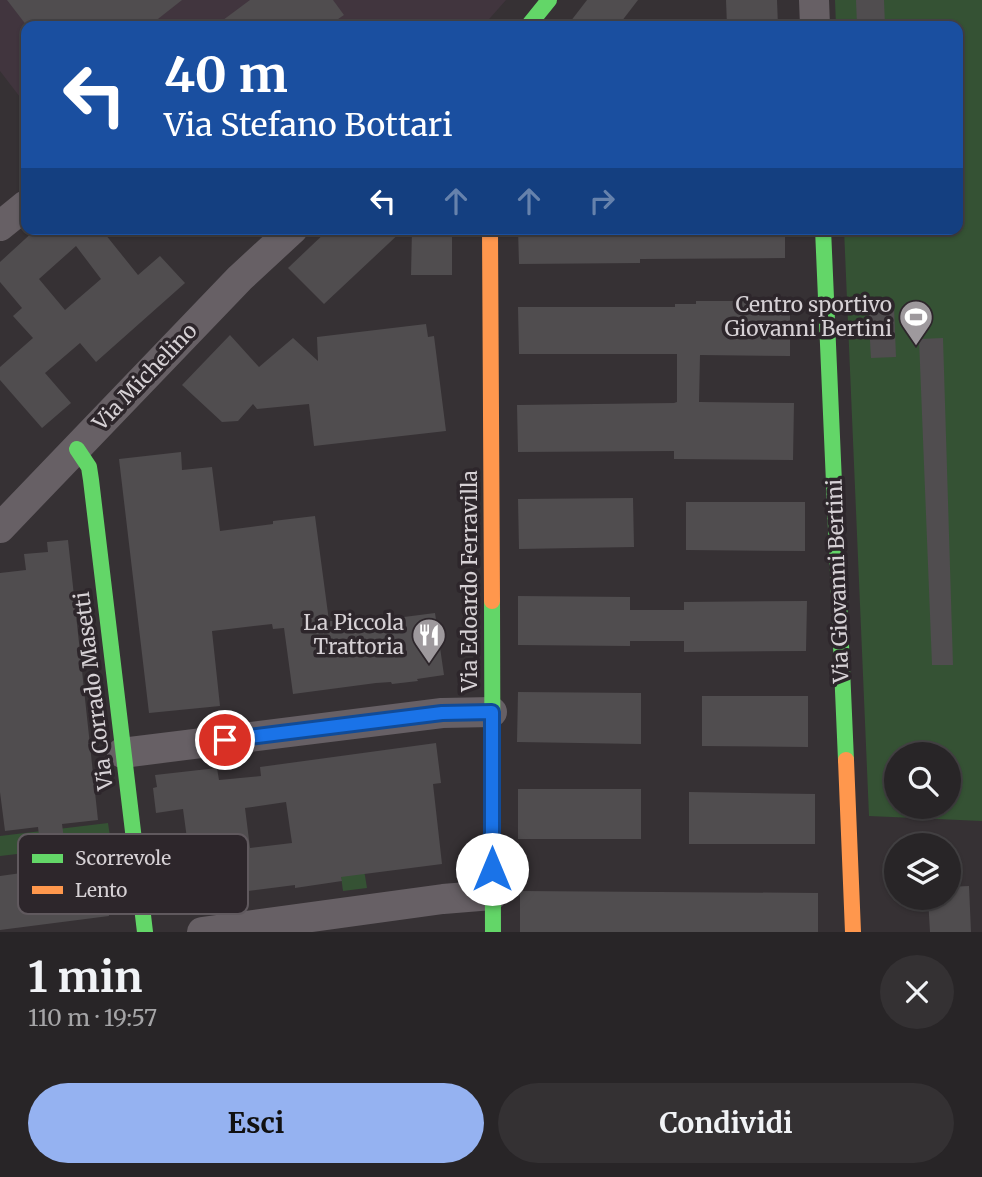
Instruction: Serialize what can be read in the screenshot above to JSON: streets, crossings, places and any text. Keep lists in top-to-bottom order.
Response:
{
  "streets": {
    "street": [
      "Via Michelino",
      "Via Edoardo Ferravilla",
      "Via Giovanni Bertini",
      "Via Corrado Masetti"
    ]
  },
  "crossings": [
    ["Via Michelino", "Via Corrado Masetti"]
  ],
  "places": {
    "sports": ["Centro sportivo Giovanni Bertini"],
    "restaurant": ["La Piccola Trattoria"]
  },
  "legend": ["Scorrevole", "Lento"],
  "page": {
    "turn": ["40 m", "Via Stefano Bottari"],
    "heading": ["1 min", "110 m · 19:57"],
    "buttons": ["Esci", "Condividi"]
  }
}
